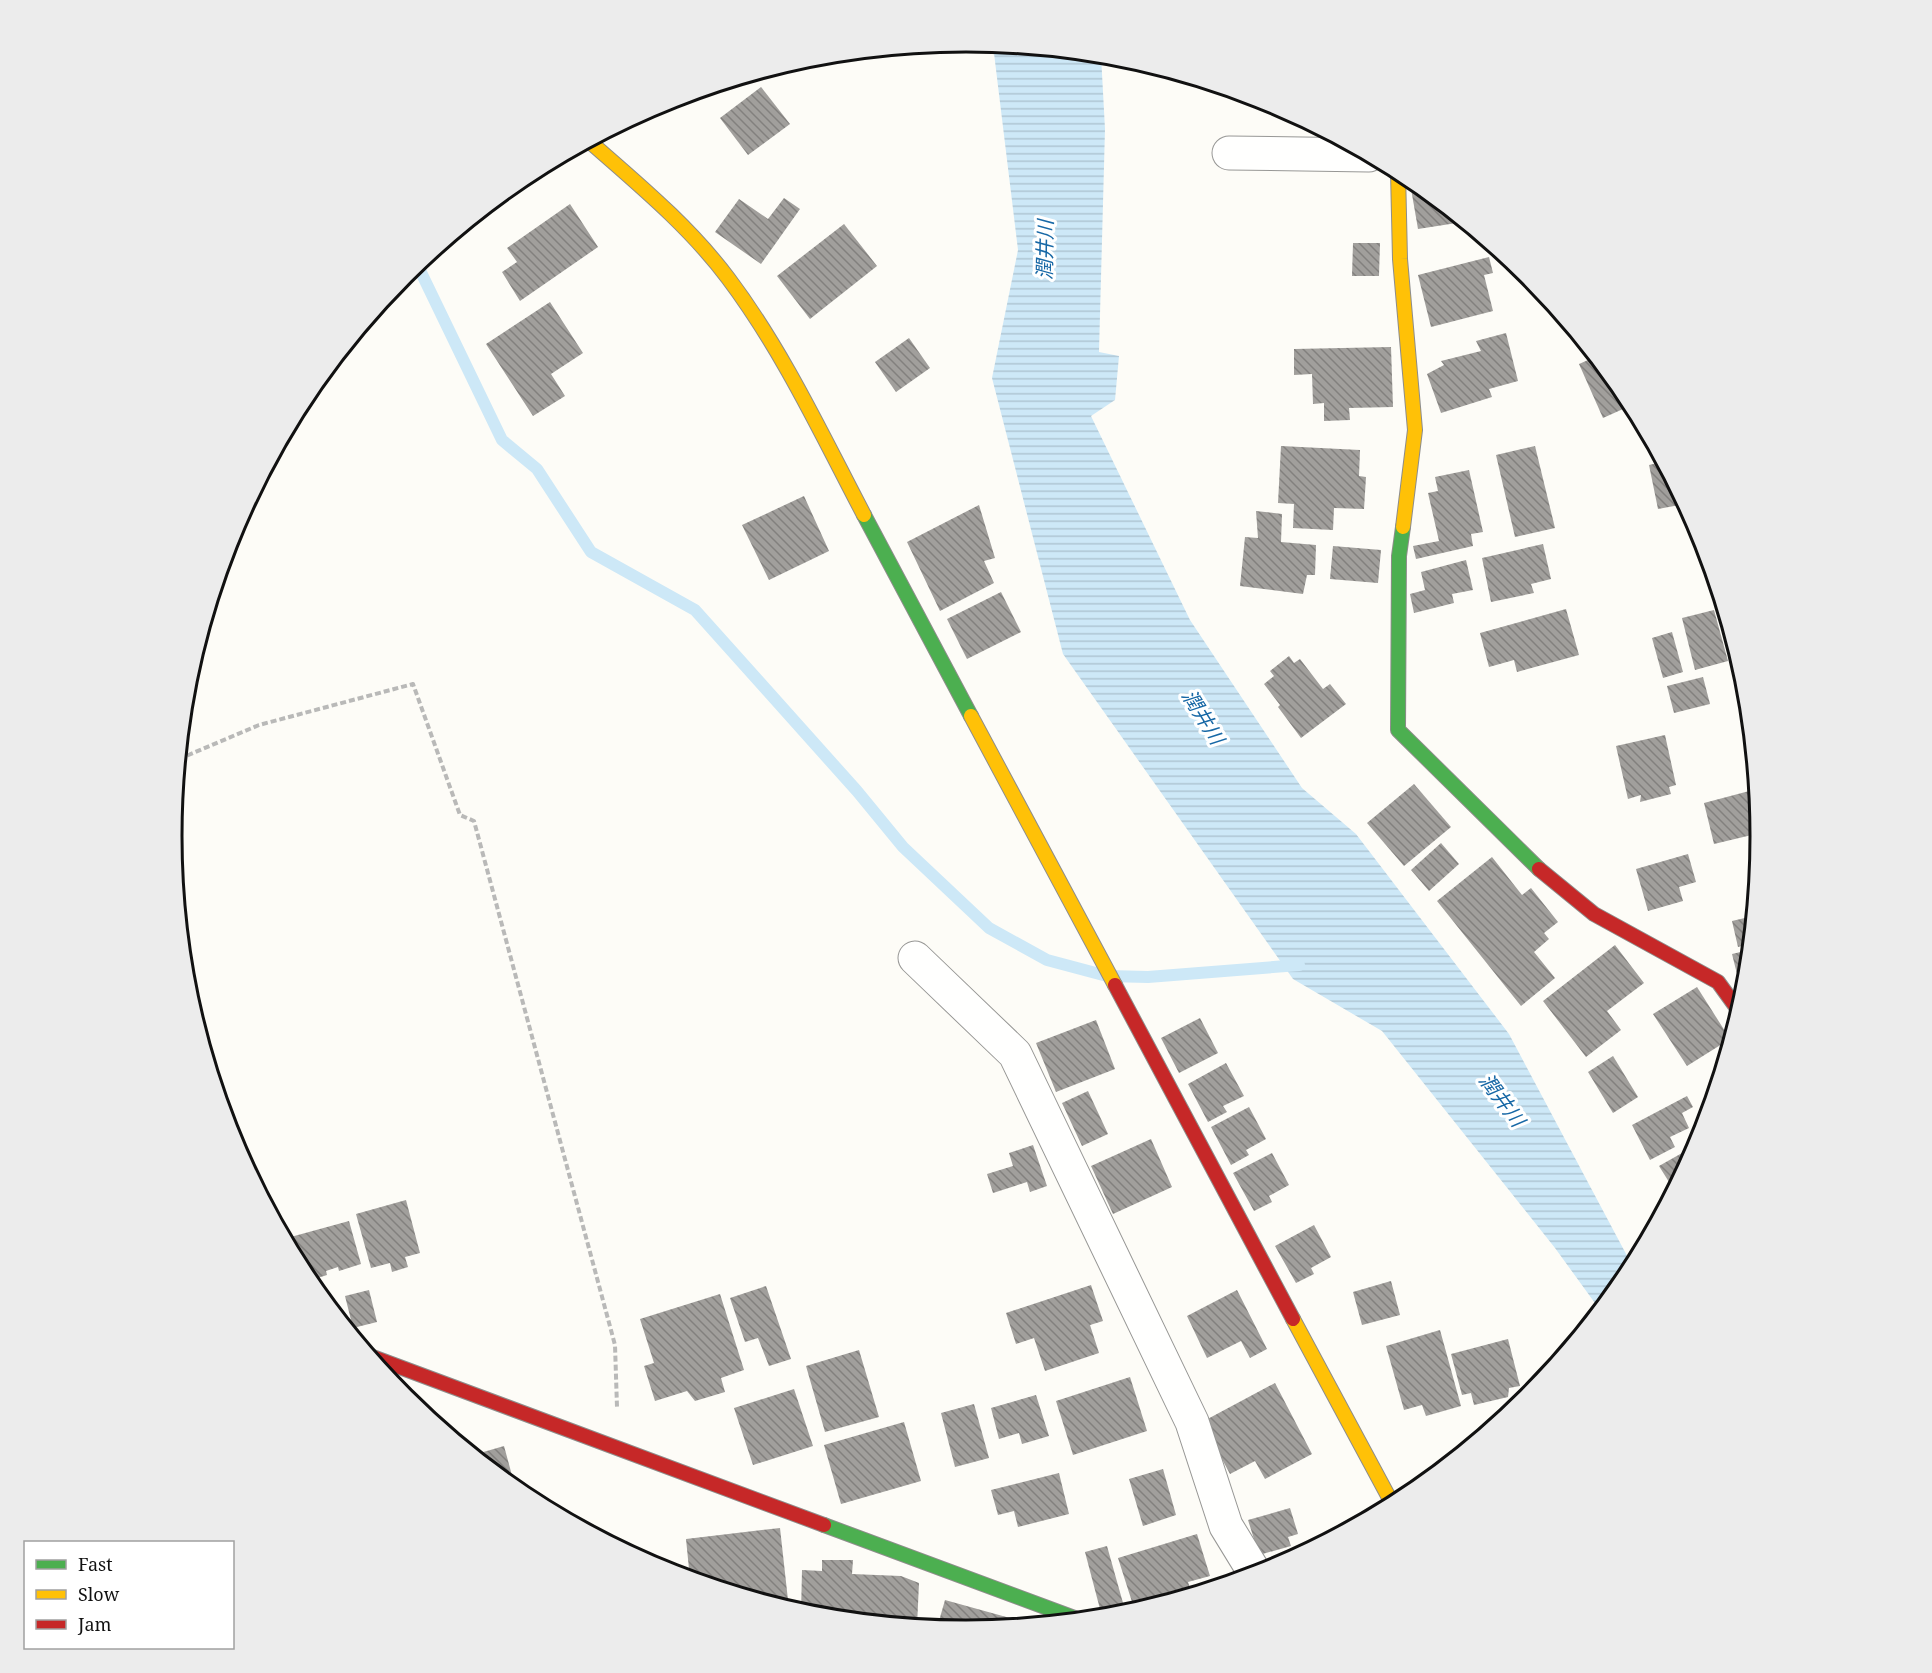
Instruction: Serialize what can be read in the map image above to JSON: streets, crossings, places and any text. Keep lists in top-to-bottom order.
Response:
{
  "water": ["潤井川"],
  "legend": ["Fast", "Slow", "Jam"]
}
